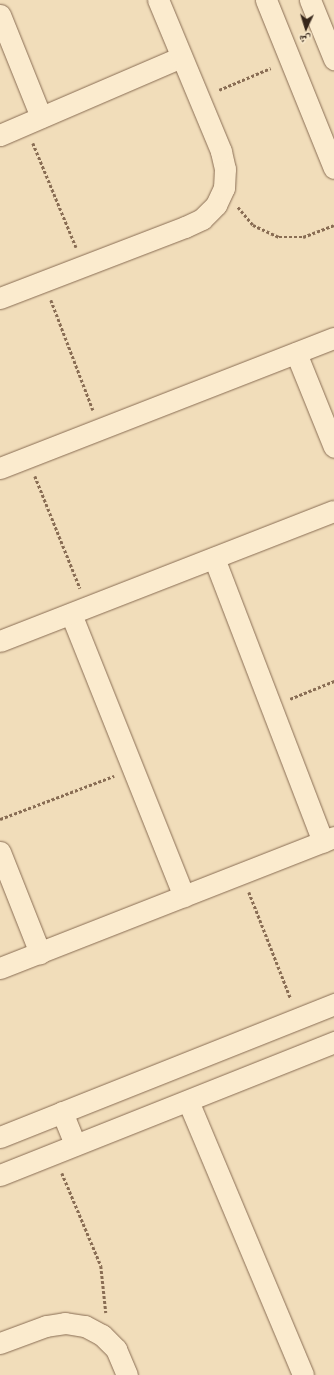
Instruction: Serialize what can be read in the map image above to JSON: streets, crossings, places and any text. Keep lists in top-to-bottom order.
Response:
{
  "north": "bottom"
}
